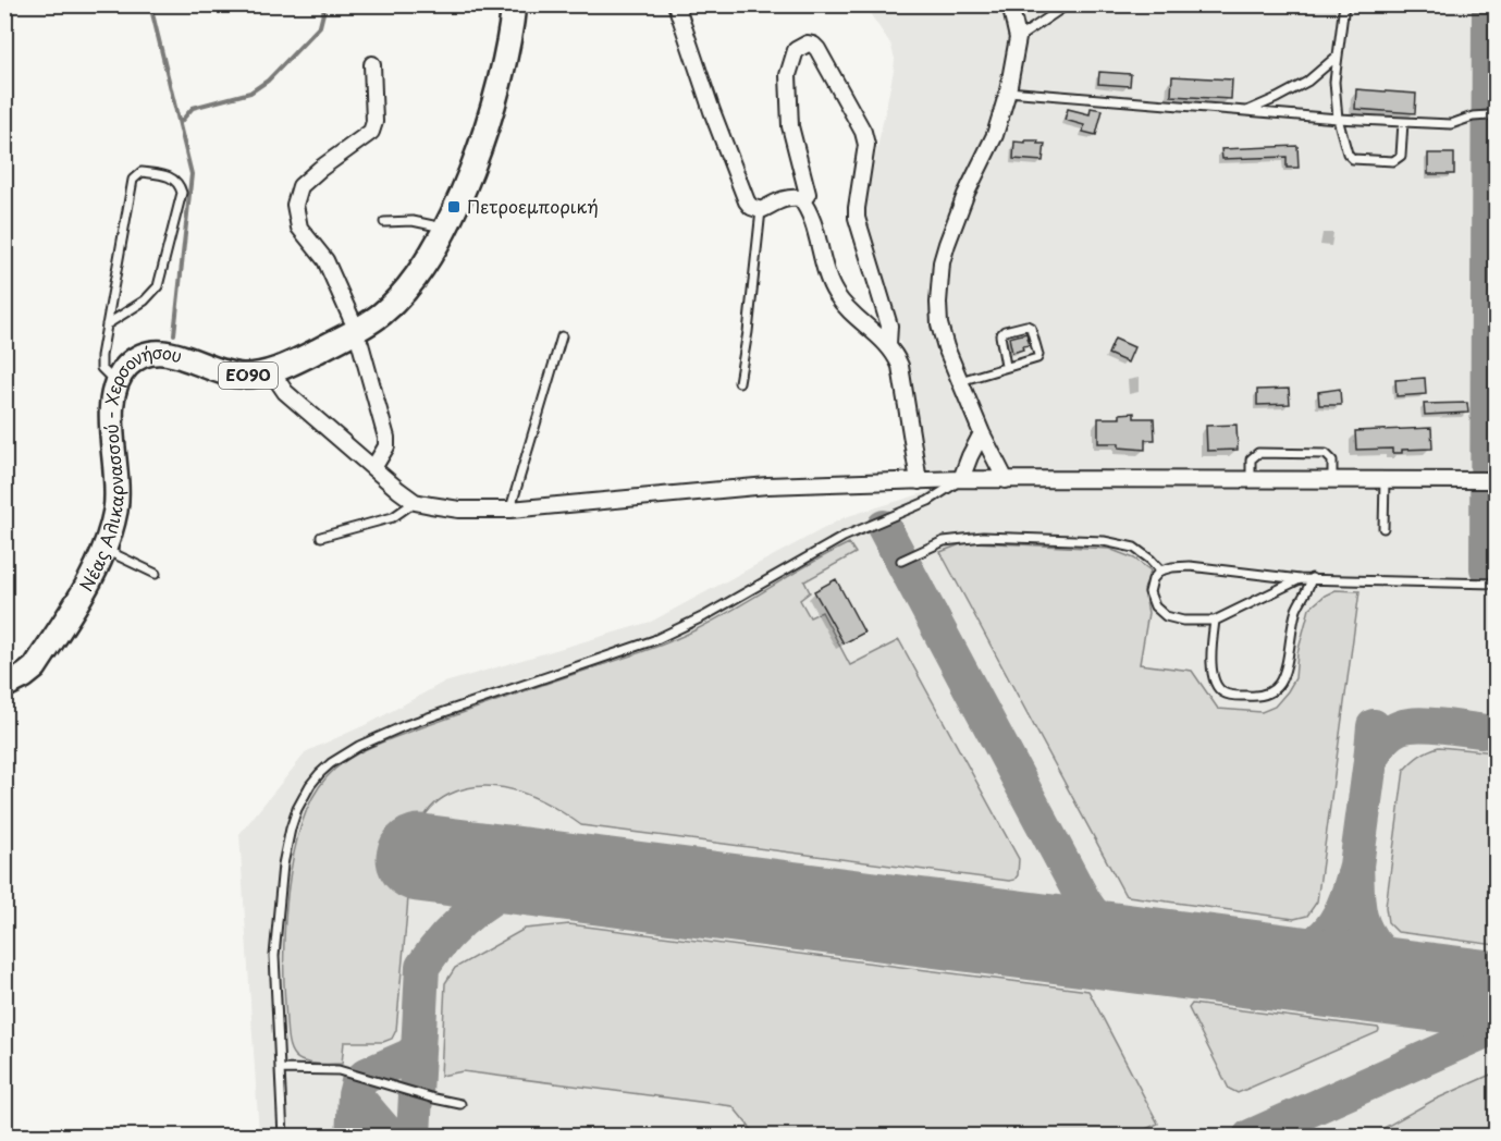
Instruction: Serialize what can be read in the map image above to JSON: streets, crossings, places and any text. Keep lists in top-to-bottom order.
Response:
{
  "streets": {
    "main road": ["ΕΟ90", "Νέας Αλικαρνασσού - Χερσονήσου"]
  },
  "places": {
    "transit": ["Πετροεμπορική"]
  }
}
